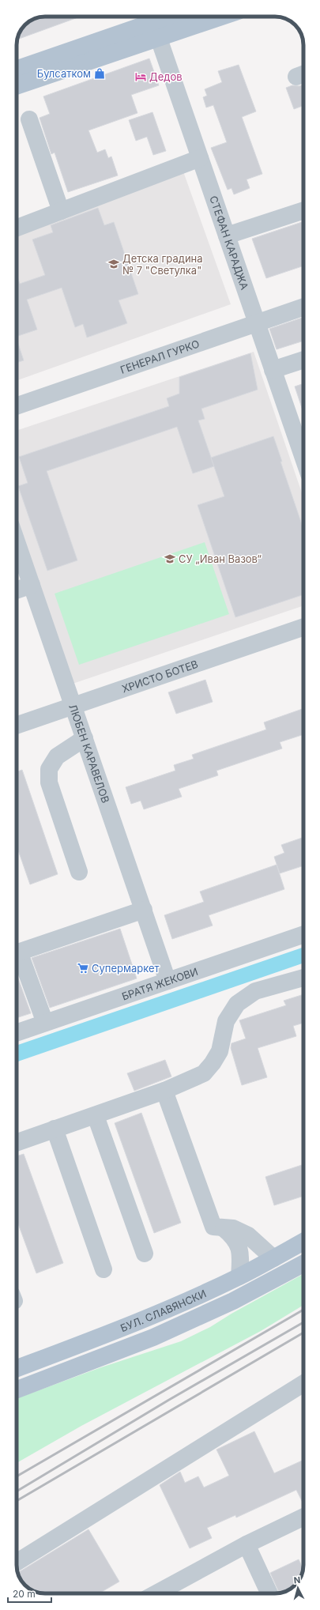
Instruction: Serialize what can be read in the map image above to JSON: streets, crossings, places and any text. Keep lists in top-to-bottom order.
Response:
{
  "streets": {
    "main road": ["БУЛ. СЛАВЯНСКИ"],
    "street": [
      "СТЕФАН КАРАДЖА",
      "ГЕНЕРАЛ ГУРКО",
      "ХРИСТО БОТЕВ",
      "ЛЮБЕН КАРАВЕЛОВ",
      "БРАТЯ ЖЕКОВИ"
    ]
  },
  "crossings": [
    ["СТЕФАН КАРАДЖА", "ГЕНЕРАЛ ГУРКО"],
    ["ХРИСТО БОТЕВ", "ЛЮБЕН КАРАВЕЛОВ"],
    ["ЛЮБЕН КАРАВЕЛОВ", "БРАТЯ ЖЕКОВИ"]
  ],
  "places": {
    "shop": ["Булсатком"],
    "hotel": ["Дедов"],
    "school or university": ["Детска градина № 7 \"Светулка\"", "СУ „Иван Вазов“"],
    "supermarket": ["Супермаркет"]
  },
  "scale_bar": "20 m",
  "north": "top"
}
